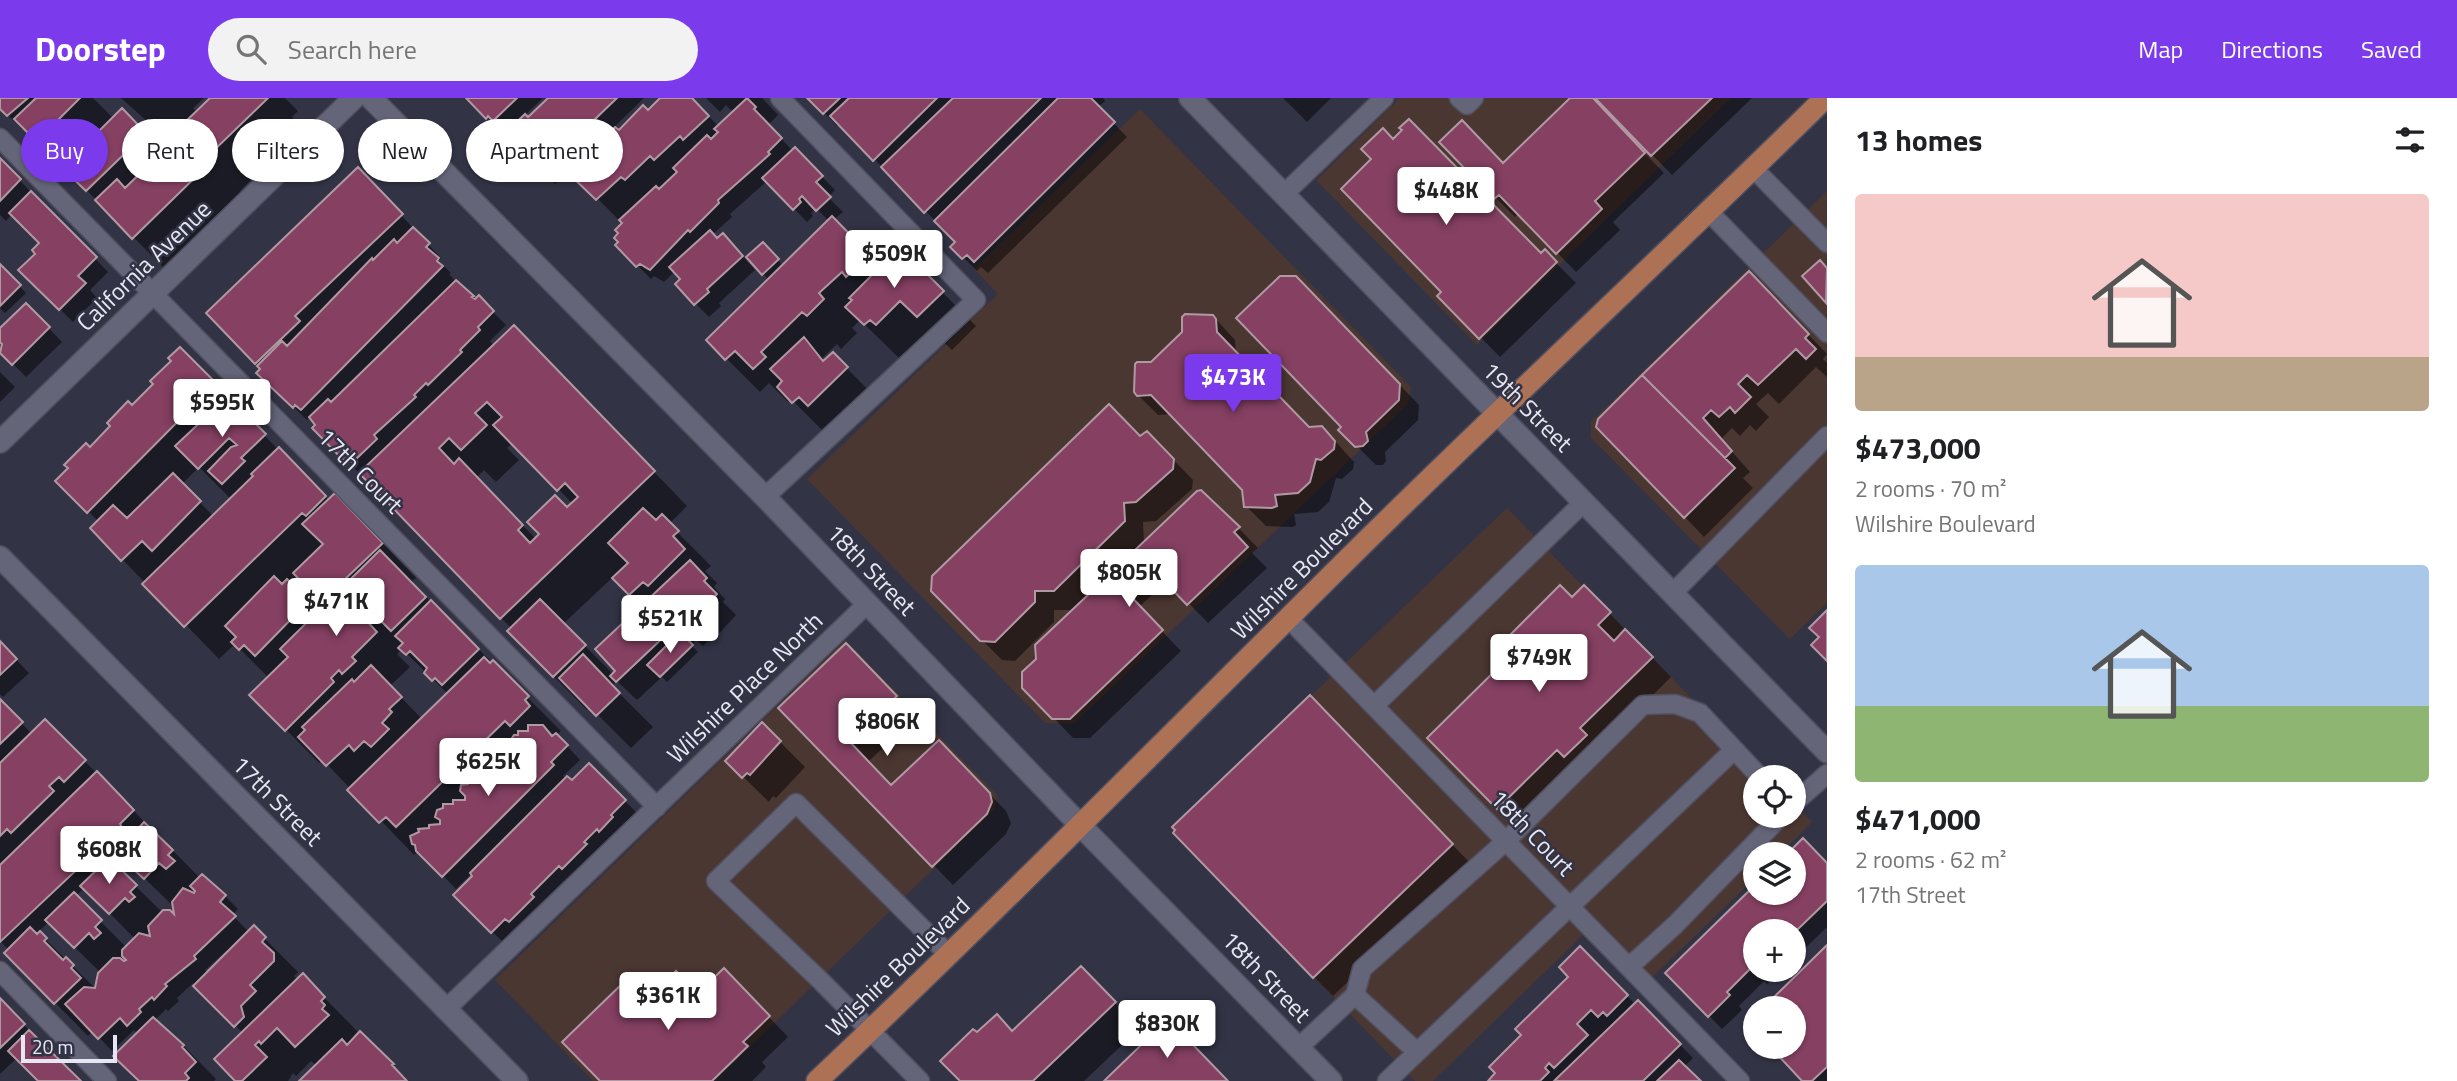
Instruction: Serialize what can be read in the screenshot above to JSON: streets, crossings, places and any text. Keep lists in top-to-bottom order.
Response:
{
  "streets": {
    "main road": ["Wilshire Boulevard"],
    "street": [
      "California Avenue",
      "19th Street",
      "18th Street",
      "17th Street"
    ],
    "lane": ["17th Court", "Wilshire Place North", "18th Court"]
  },
  "crossings": [
    ["California Avenue", "17th Court"],
    ["19th Street", "Wilshire Boulevard"],
    ["17th Court", "Wilshire Place North"],
    ["Wilshire Boulevard", "18th Street"],
    ["Wilshire Boulevard", "18th Court"],
    ["18th Street", "Wilshire Place North"],
    ["Wilshire Place North", "17th Street"]
  ],
  "scale_bar": "20 m",
  "page": {
    "header": "Doorstep",
    "search": "Search here",
    "nav": ["Map", "Directions", "Saved"],
    "heading": "13 homes",
    "chip": [
      "Buy",
      "Rent",
      "Filters",
      "New",
      "Apartment"
    ],
    "price": [
      "$448K",
      "$509K",
      "$473K",
      "$595K",
      "$805K",
      "$471K",
      "$521K",
      "$749K",
      "$806K",
      "$625K",
      "$608K",
      "$361K",
      "$830K"
    ],
    "list": [
      {
        "name": "$473,000",
        "note": "2 rooms · 70 m² · Wilshire Boulevard"
      },
      {
        "name": "$471,000",
        "note": "2 rooms · 62 m² · 17th Street"
      }
    ],
    "map_buttons": ["+", "−"],
    "scale": "20 m"
  }
}
